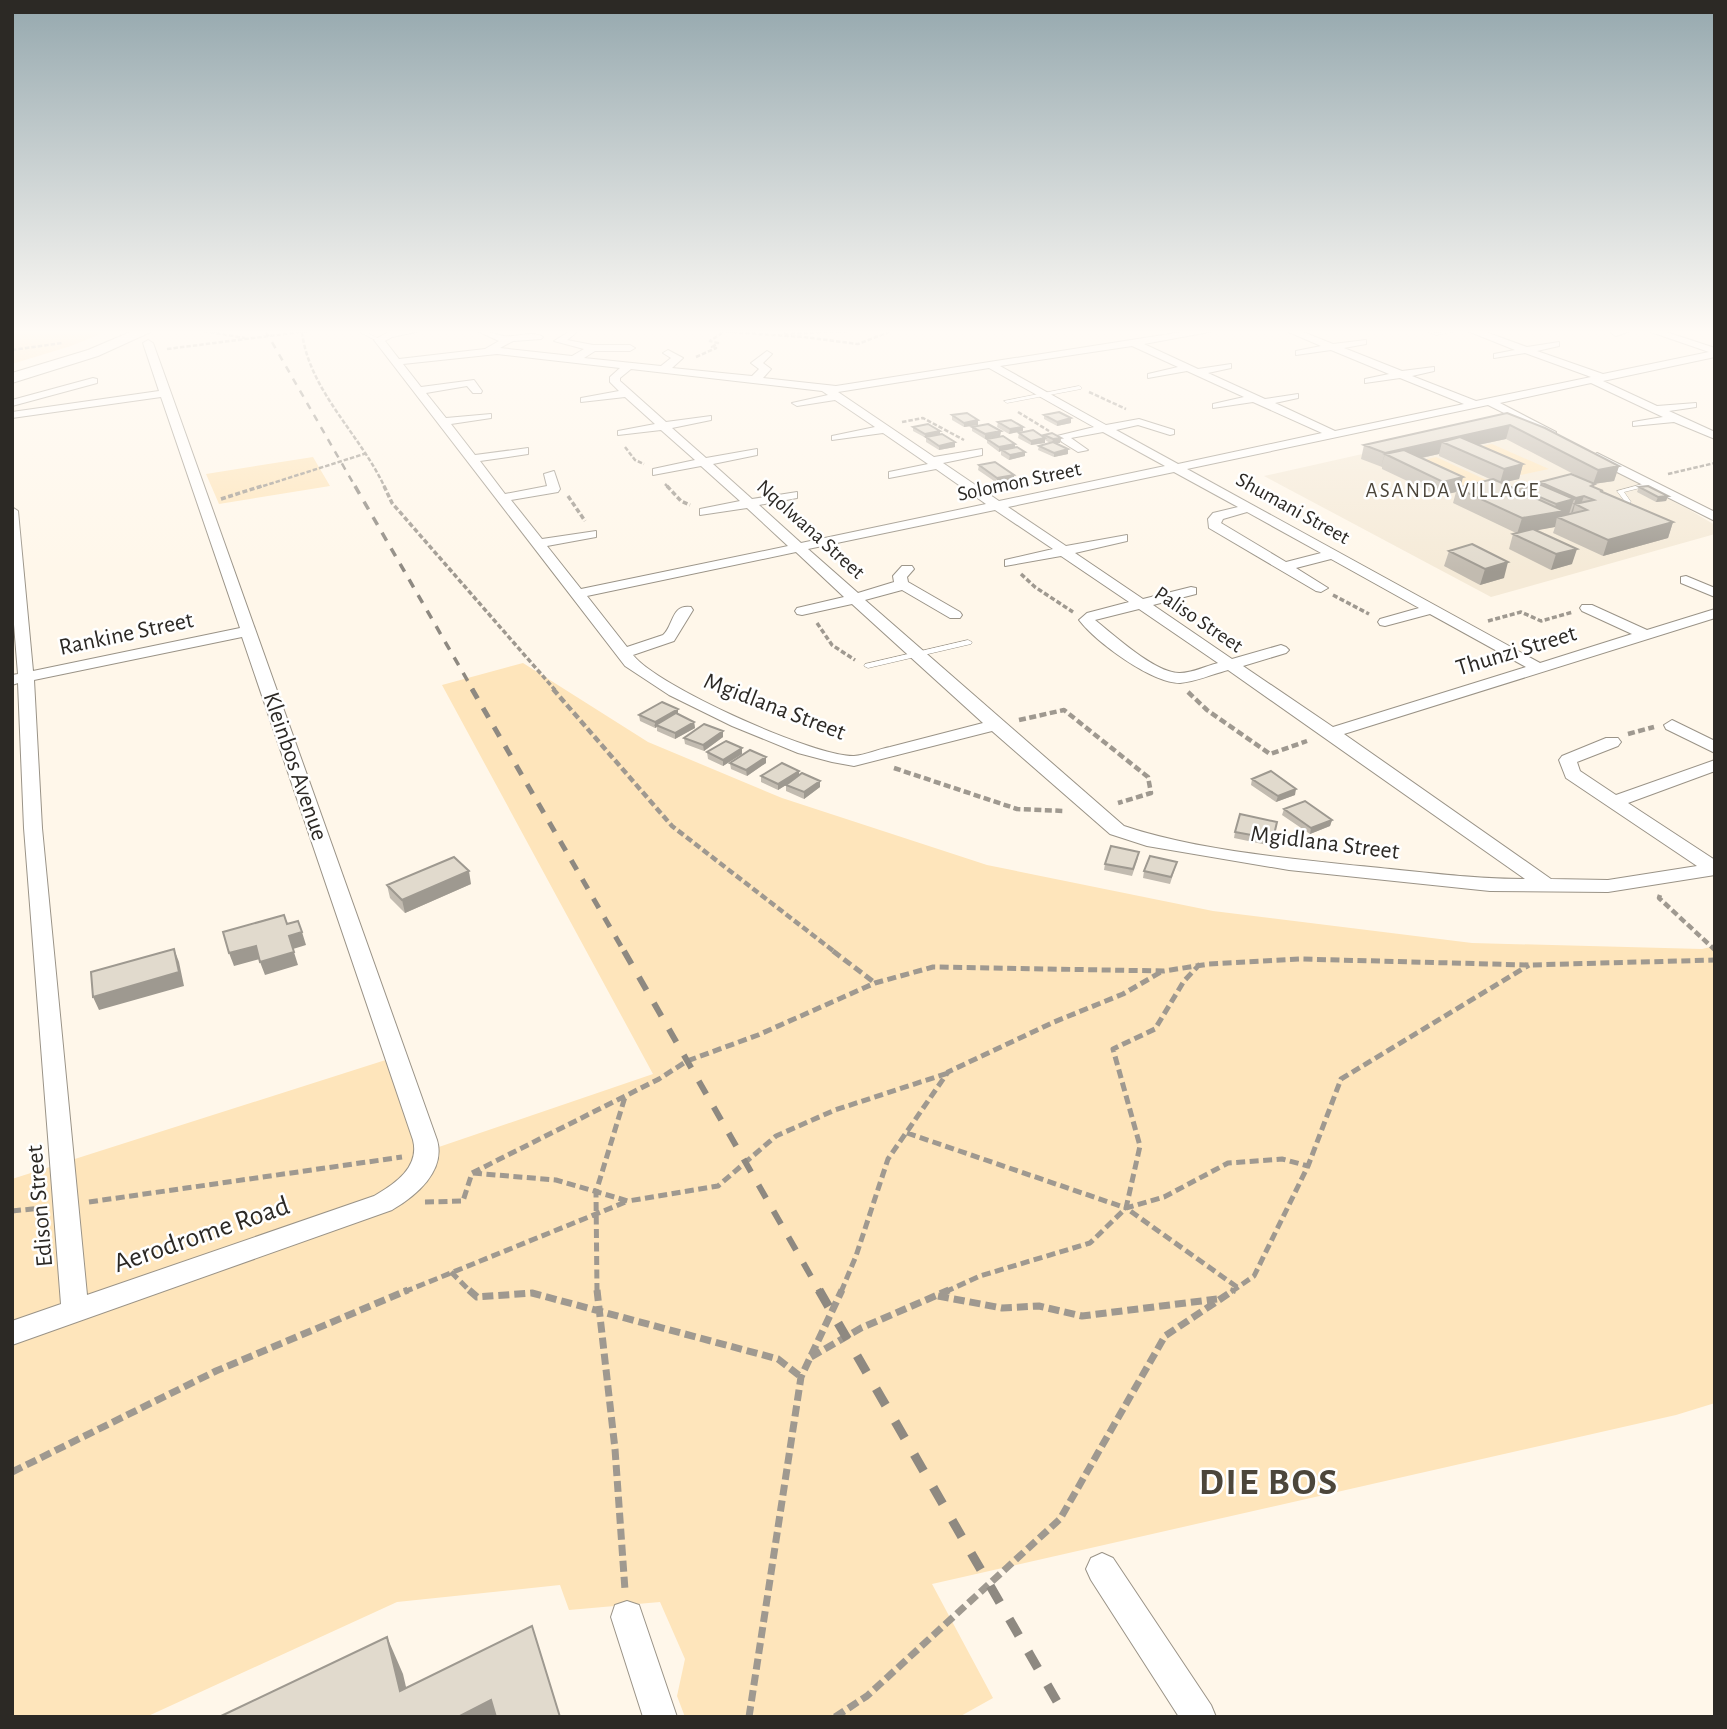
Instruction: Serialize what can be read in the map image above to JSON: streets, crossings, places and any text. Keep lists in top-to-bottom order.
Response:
{
  "streets": {
    "street": [
      "Solomon Street",
      "Shumani Street",
      "Nqolwana Street",
      "Paliso Street",
      "Rankine Street",
      "Thunzi Street",
      "Mgidlana Street",
      "Kleinbos Avenue",
      "Edison Street",
      "Aerodrome Road"
    ]
  },
  "crossings": [
    ["Solomon Street", "Shumani Street"],
    ["Solomon Street", "Nqolwana Street"],
    ["Solomon Street", "Paliso Street"],
    ["Solomon Street", "Mgidlana Street"],
    ["Shumani Street", "Thunzi Street"],
    ["Nqolwana Street", "Mgidlana Street"],
    ["Paliso Street", "Thunzi Street"],
    ["Paliso Street", "Mgidlana Street"],
    ["Rankine Street", "Kleinbos Avenue"],
    ["Rankine Street", "Edison Street"],
    ["Edison Street", "Aerodrome Road"]
  ],
  "districts": ["ASANDA VILLAGE", "DIE BOS"]
}
